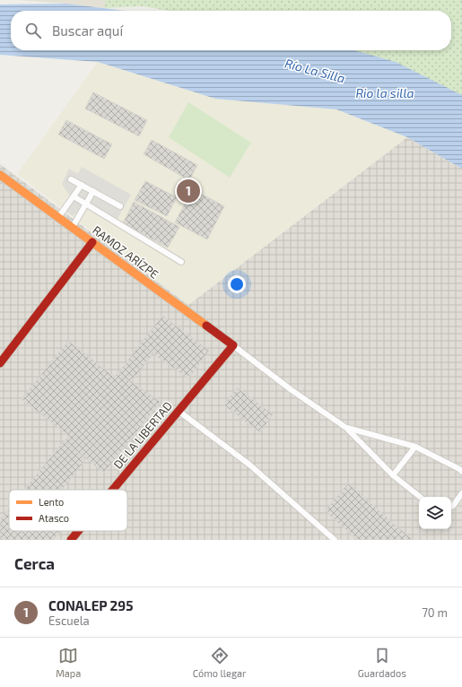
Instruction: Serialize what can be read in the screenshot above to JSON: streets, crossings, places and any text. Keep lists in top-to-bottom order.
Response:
{
  "streets": {
    "street": ["RAMOZ ARÍZPE", "DE LA LIBERTAD"]
  },
  "crossings": [
    ["RAMOZ ARÍZPE", "DE LA LIBERTAD"]
  ],
  "water": ["Río La Silla", "Rio la silla"],
  "legend": ["Lento", "Atasco"],
  "page": {
    "search": "Buscar aquí",
    "pins": "1",
    "heading": "Cerca",
    "list": [
      {
        "mark": "1",
        "name": "CONALEP 295",
        "note": "Escuela",
        "value": "70 m"
      }
    ],
    "nav": ["Mapa", "Cómo llegar", "Guardados"]
  }
}
